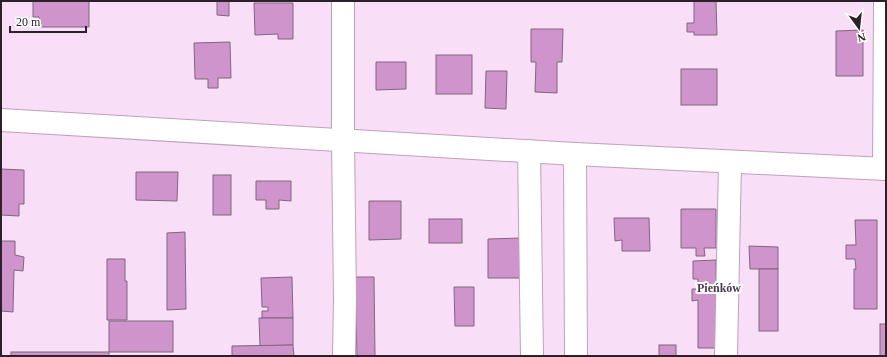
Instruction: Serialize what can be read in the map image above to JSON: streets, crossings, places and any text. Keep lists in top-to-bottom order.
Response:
{
  "districts": ["Pieńków"],
  "scale_bar": "20 m",
  "north": "bottom"
}
